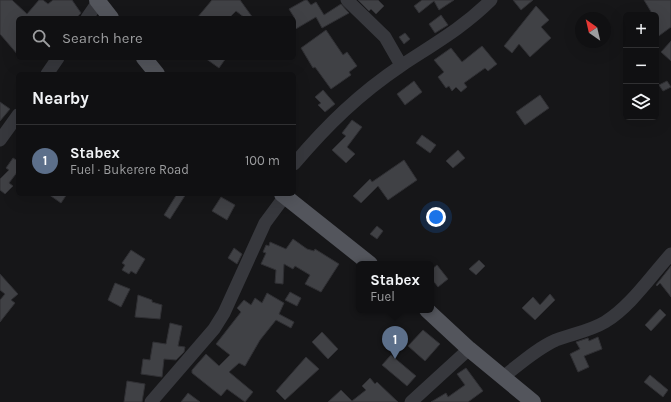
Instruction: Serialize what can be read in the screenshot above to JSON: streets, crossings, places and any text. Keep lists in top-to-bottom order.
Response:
{
  "north": "top left",
  "page": {
    "map_buttons": ["+", "−"],
    "search": "Search here",
    "heading": "Nearby",
    "list": [
      {
        "mark": "1",
        "name": "Stabex",
        "note": "Fuel · Bukerere Road",
        "value": "100 m"
      }
    ],
    "popup": ["Stabex", "Fuel"],
    "pins": "1"
  }
}
